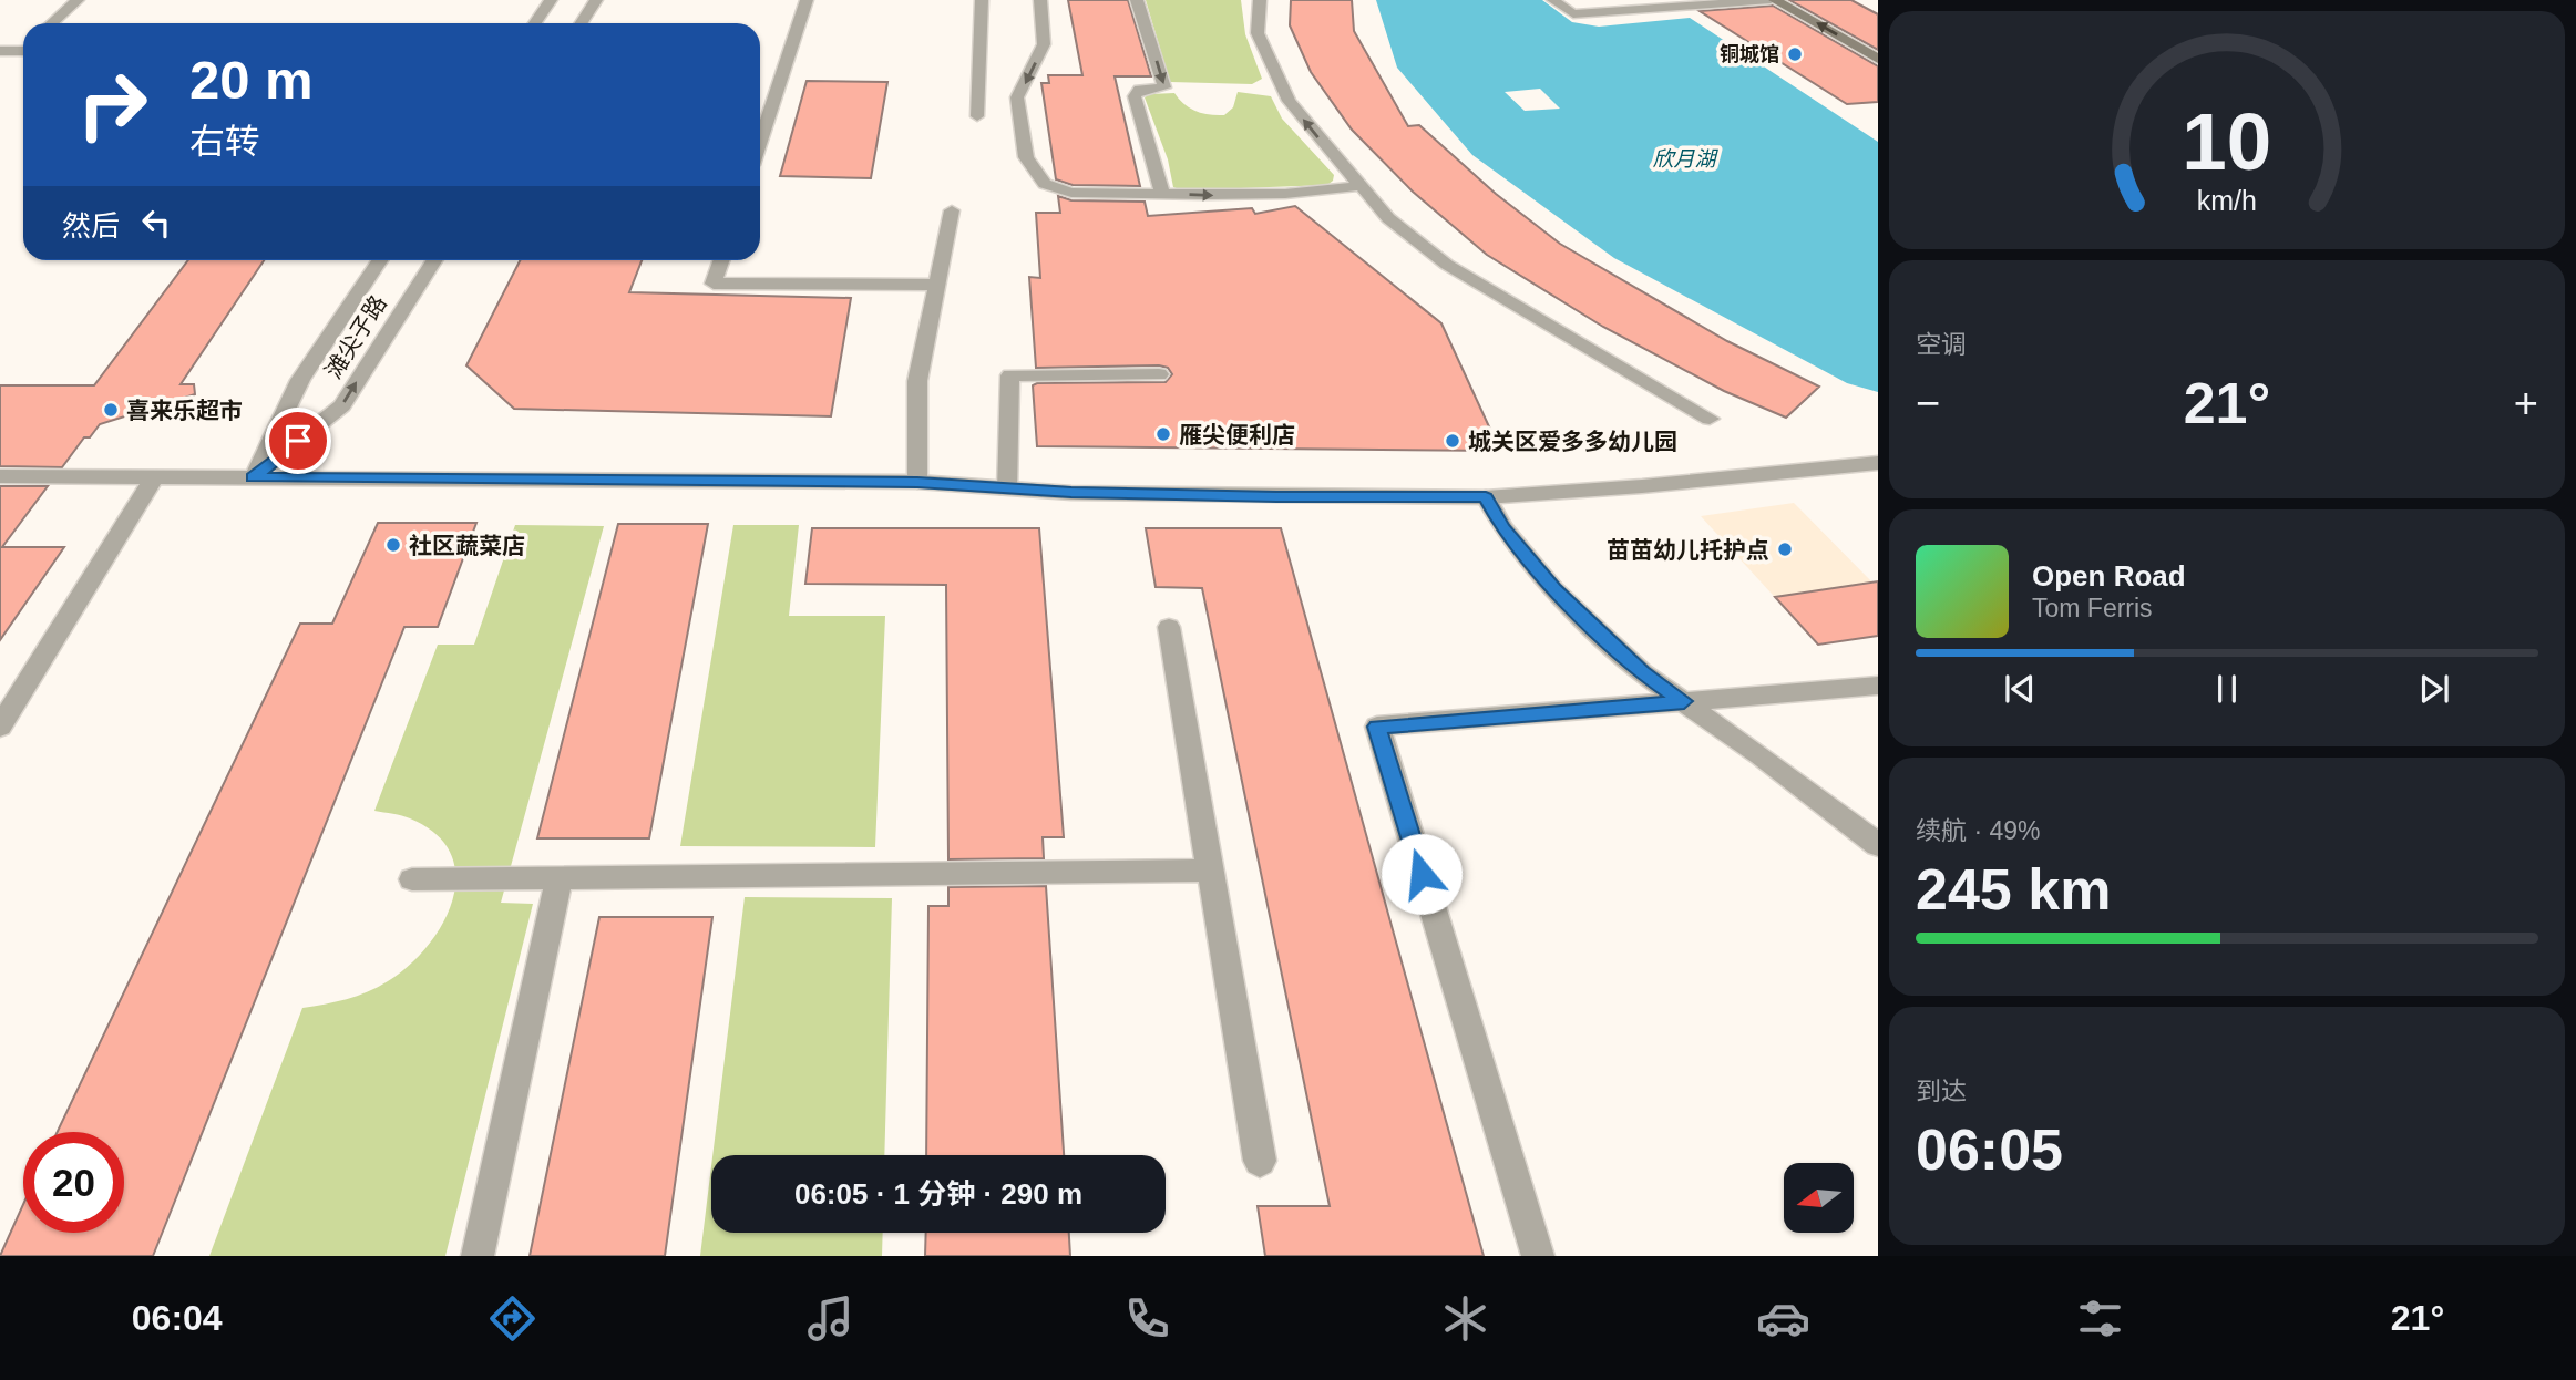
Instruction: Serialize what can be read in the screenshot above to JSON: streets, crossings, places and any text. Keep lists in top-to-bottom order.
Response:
{
  "streets": {
    "street": ["滩尖子路"]
  },
  "water": ["欣月湖"],
  "places": [
    "铜城馆",
    "喜来乐超市",
    "雁尖便利店",
    "城关区爱多多幼儿园",
    "社区蔬菜店",
    "苗苗幼儿托护点"
  ],
  "north": "left",
  "page": {
    "turn": ["20 m", "右转"],
    "then": "然后",
    "tile": [
      "空调",
      ["续航 · 49%", "245 km"],
      ["到达", "06:05"]
    ],
    "heat": ["−", "21°", "+"],
    "song": ["Open Road", "Tom Ferris"],
    "limit": "20",
    "trip": "06:05 · 1 分钟 · 290 m",
    "tabs": ["06:04", "21°"],
    "gauge": ["10", "km/h"]
  }
}
